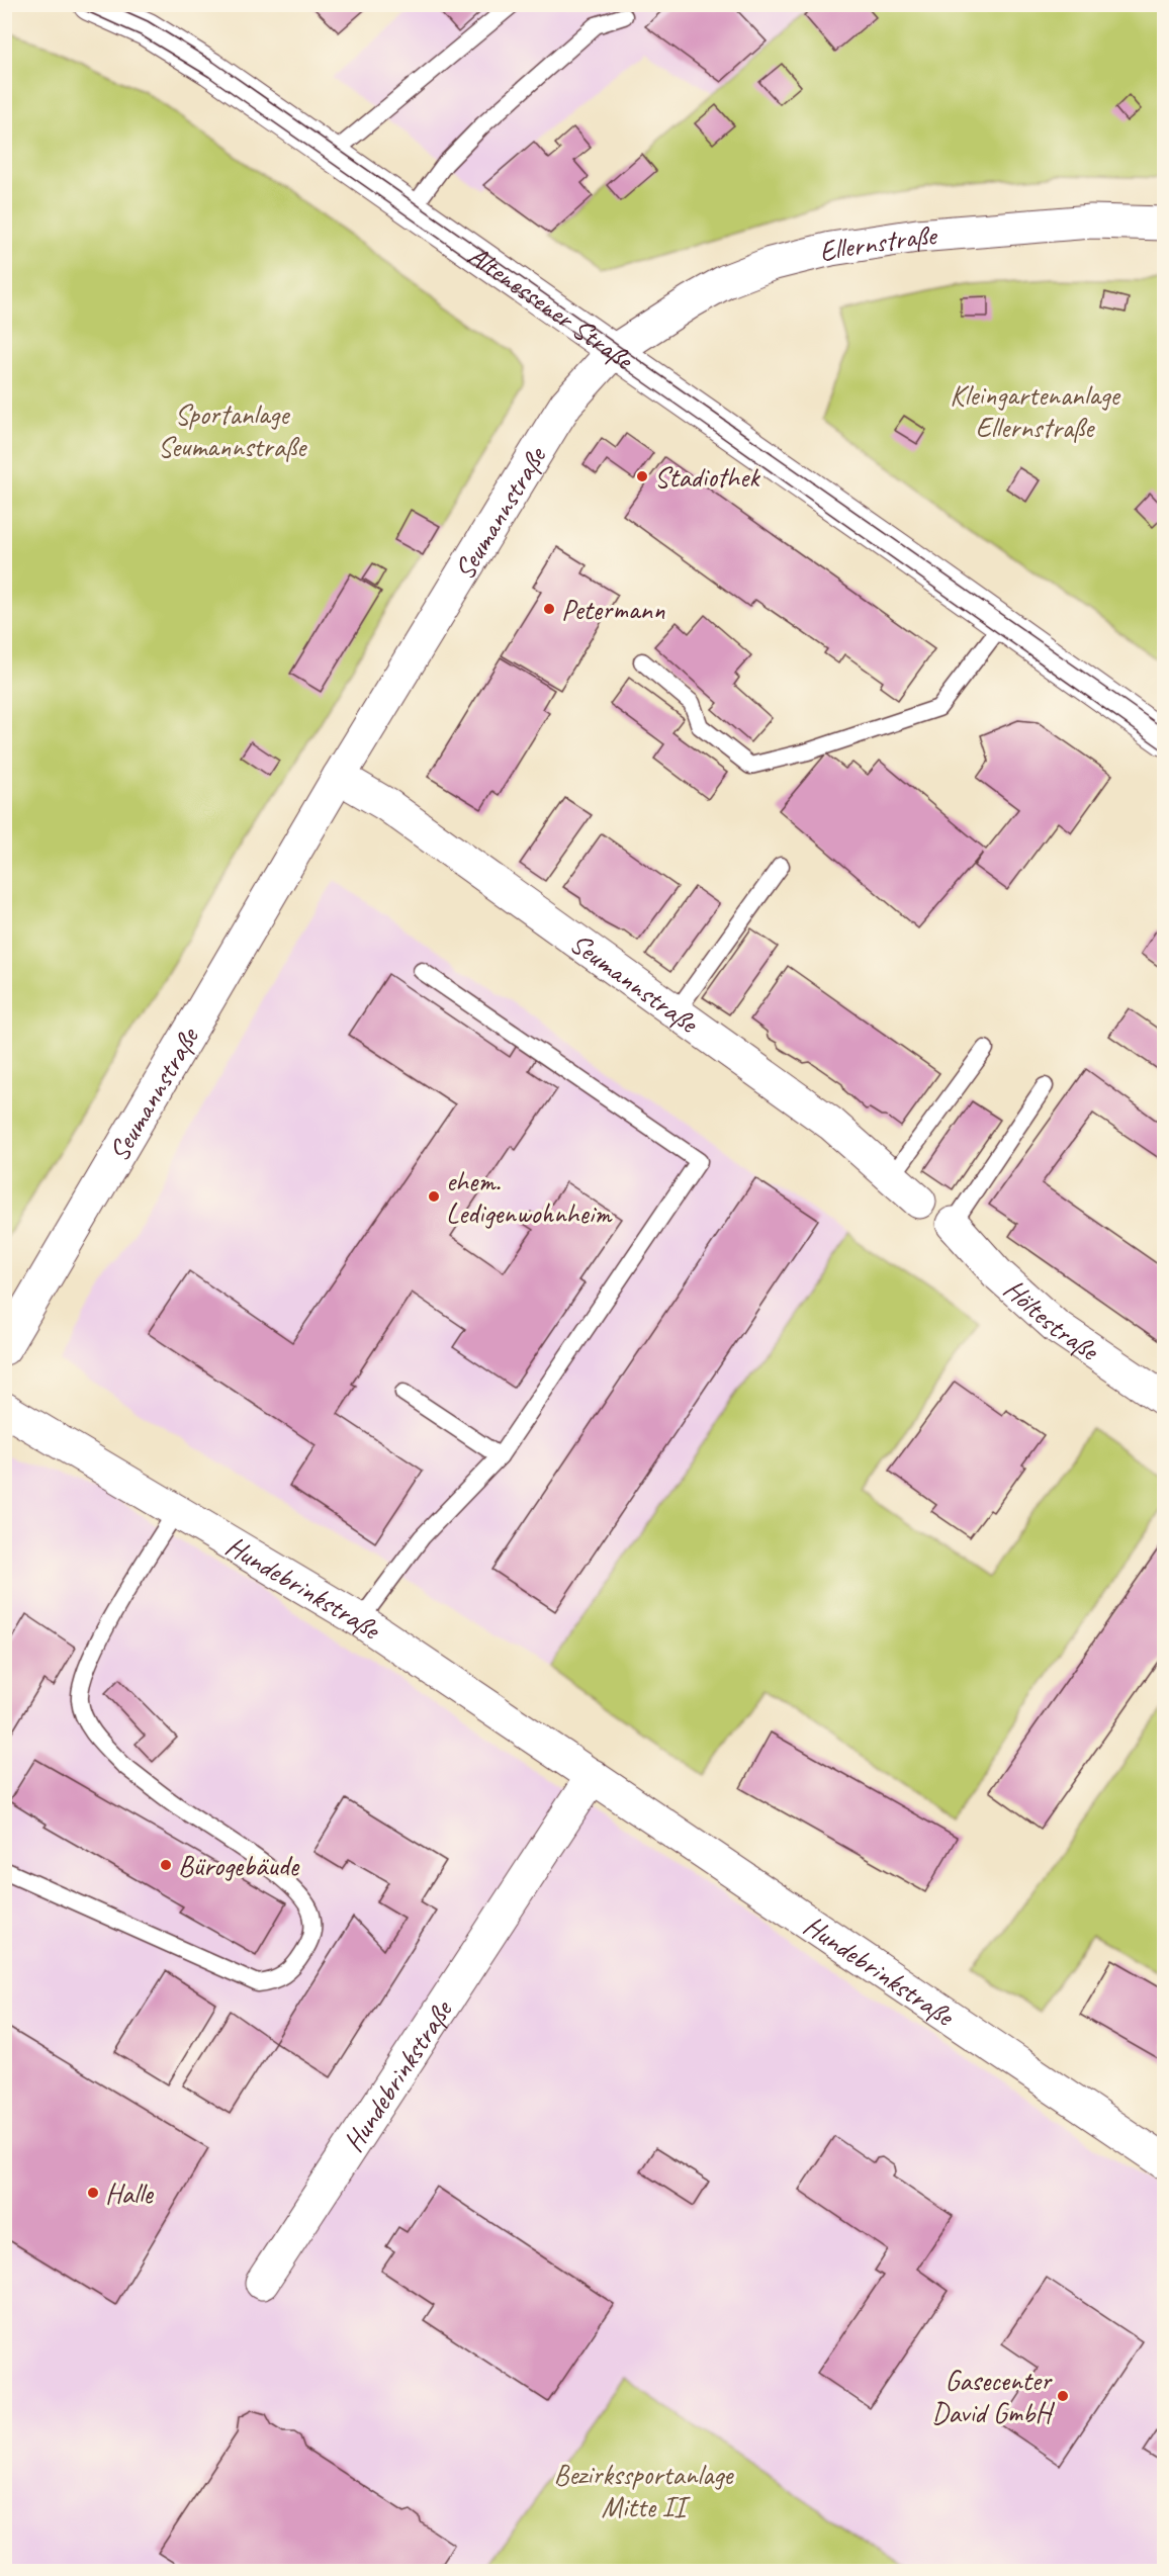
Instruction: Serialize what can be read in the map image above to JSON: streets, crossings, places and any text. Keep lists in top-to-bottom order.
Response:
{
  "streets": {
    "street": [
      "Ellernstraße",
      "Altenessener Straße",
      "Seumannstraße",
      "Höltestraße",
      "Hundebrinkstraße"
    ]
  },
  "crossings": [
    ["Ellernstraße", "Altenessener Straße"],
    ["Ellernstraße", "Seumannstraße"],
    ["Altenessener Straße", "Seumannstraße"]
  ],
  "parks": ["Kleingartenanlage Ellernstraße", "Sportanlage Seumannstraße", "Bezirkssportanlage Mitte II"],
  "places": [
    "Stadiothek",
    "Petermann",
    "ehem. Ledigenwohnheim",
    "Bürogebäude",
    "Halle",
    "Gasecenter David GmbH"
  ]
}
